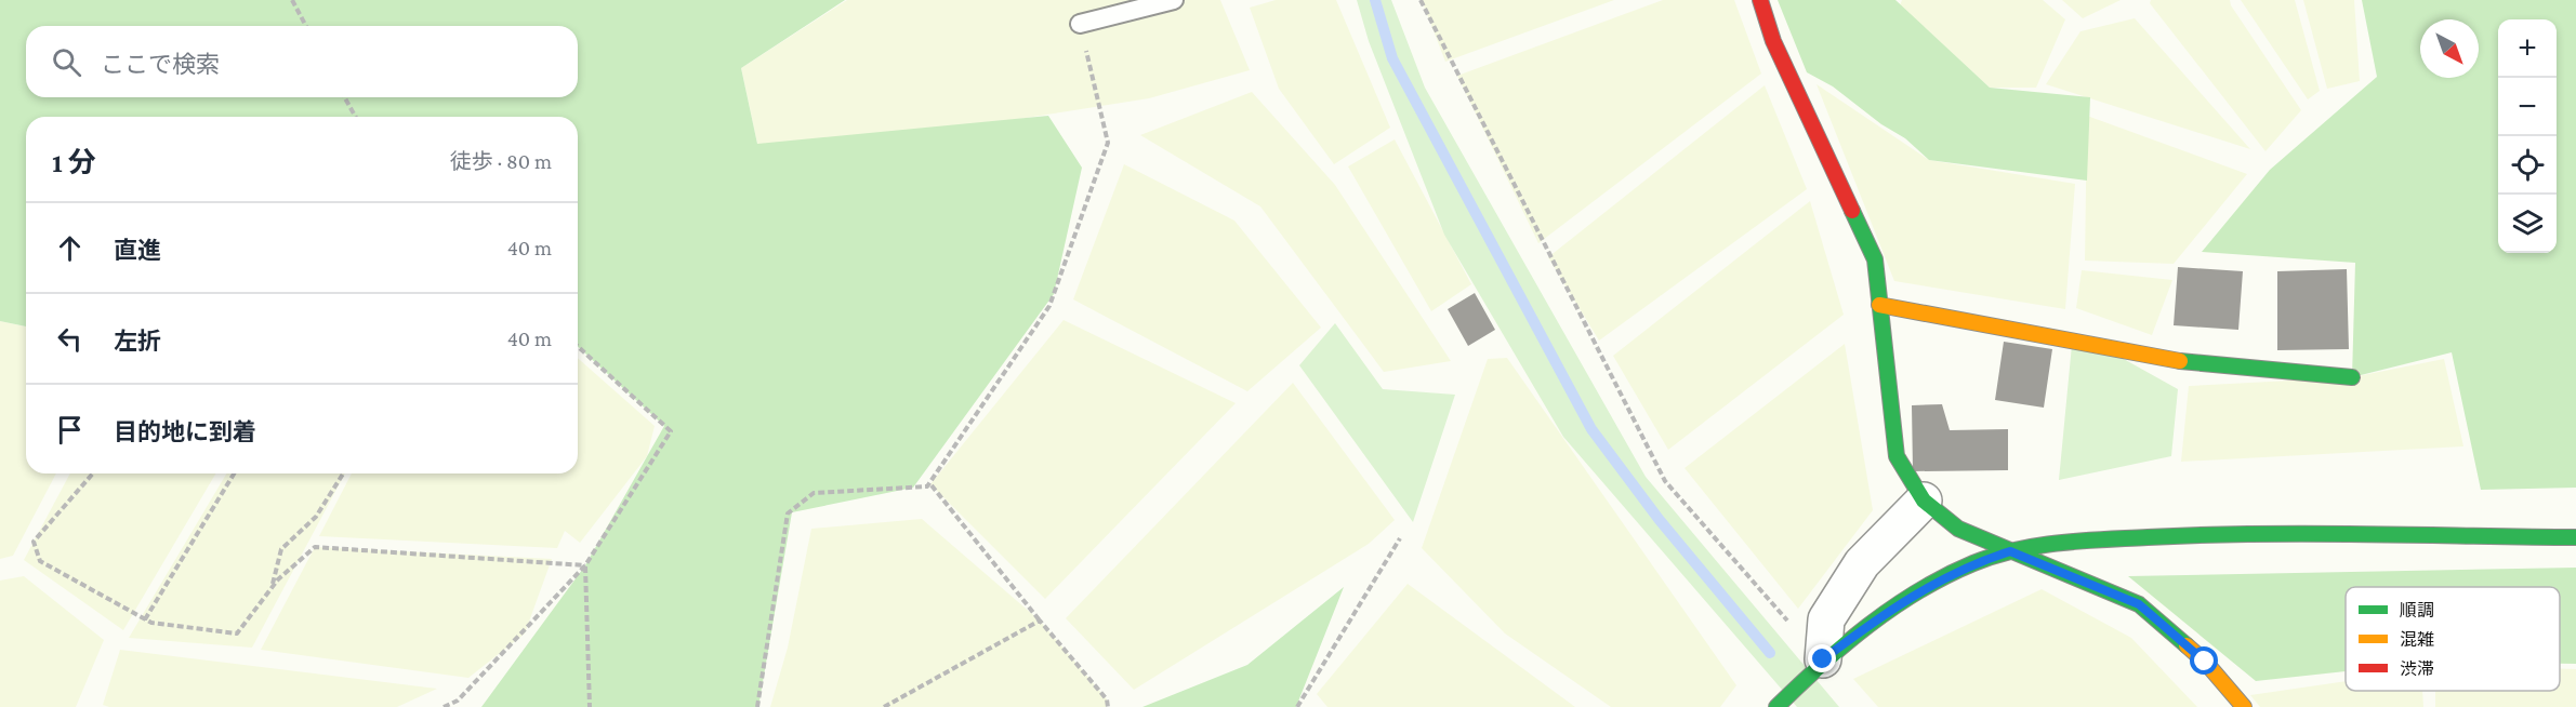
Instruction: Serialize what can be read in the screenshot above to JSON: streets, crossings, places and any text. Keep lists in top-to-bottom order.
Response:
{
  "legend": ["順調", "混雑", "渋滞"],
  "north": "bottom right",
  "page": {
    "map_buttons": ["+", "−"],
    "search": "ここで検索",
    "heading": ["1 分", "徒歩 · 80 m"],
    "list": [
      ["直進", "40 m"],
      ["左折", "40 m"],
      "目的地に到着"
    ]
  }
}
